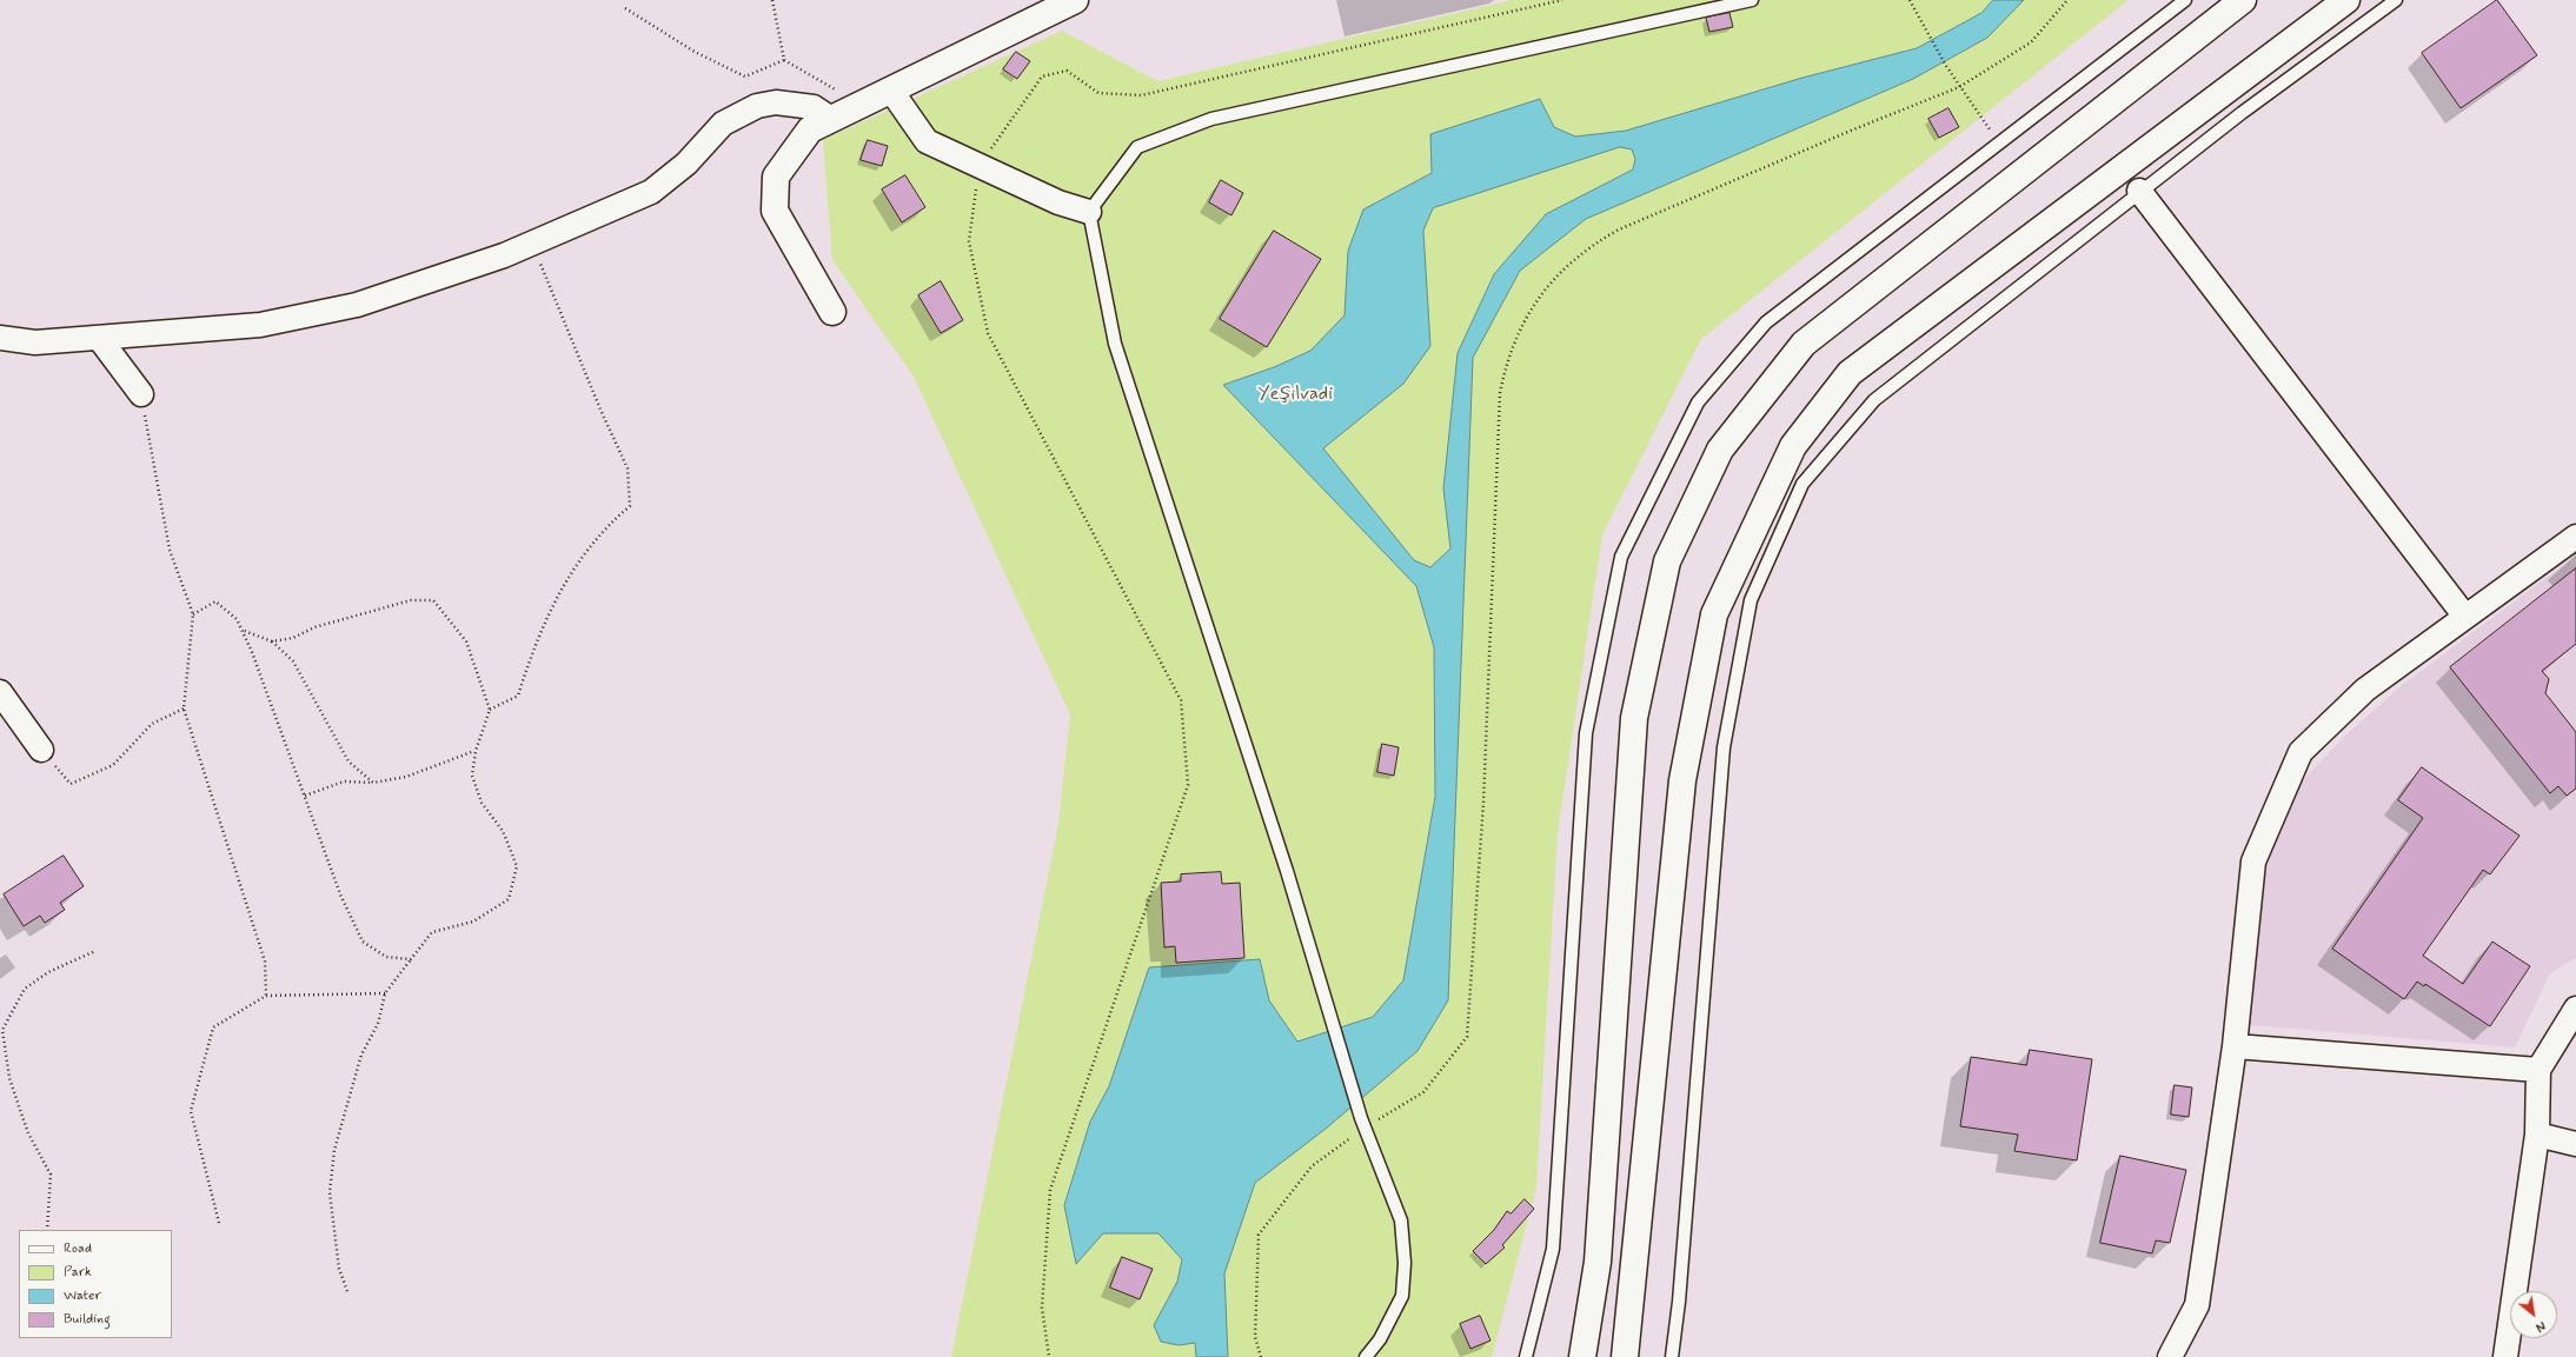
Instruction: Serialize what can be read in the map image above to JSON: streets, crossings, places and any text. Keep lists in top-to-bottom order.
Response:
{
  "parks": ["Yeşilvadi"],
  "legend": [
    "Road",
    "Park",
    "Water",
    "Building"
  ],
  "north": "bottom right"
}
